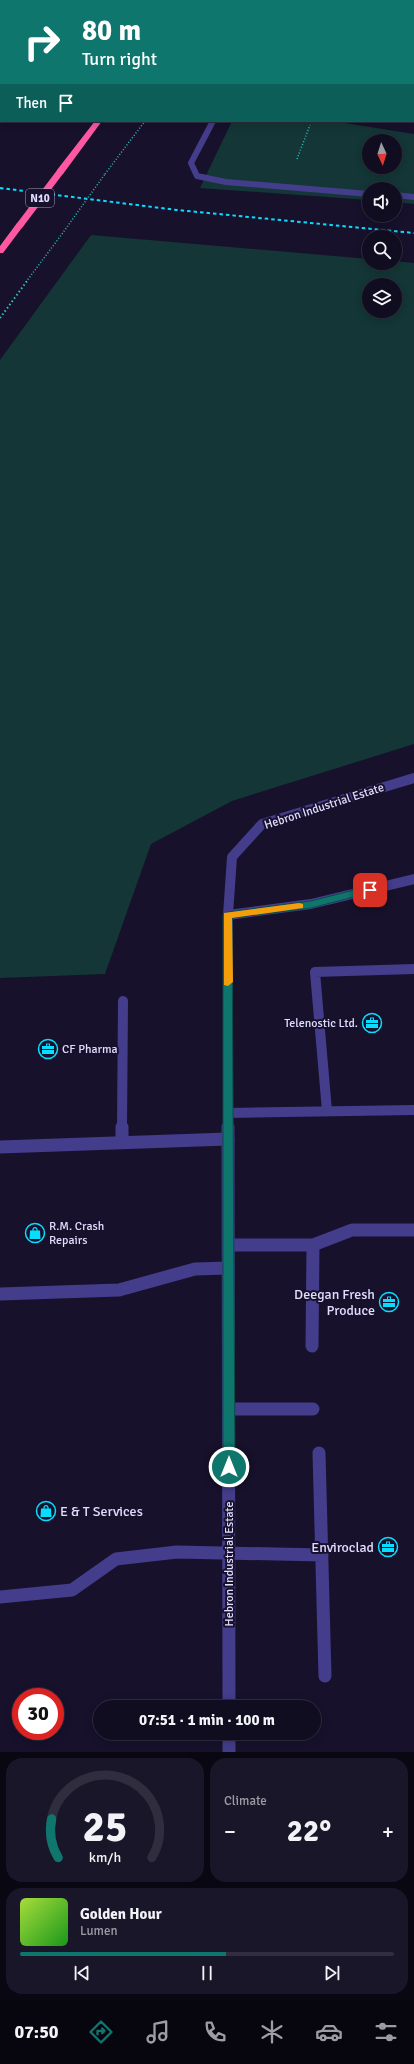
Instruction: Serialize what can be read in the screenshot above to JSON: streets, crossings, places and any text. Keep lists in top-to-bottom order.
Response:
{
  "streets": {
    "highway": ["N10"],
    "street": ["Hebron Industrial Estate"]
  },
  "places": {
    "office": [
      "Telenostic Ltd.",
      "CF Pharma",
      "Deegan Fresh Produce",
      "Enviroclad"
    ],
    "shop": ["R.M. Crash Repairs", "E & T Services"]
  },
  "north": "bottom",
  "page": {
    "turn": ["80 m", "Turn right"],
    "then": "Then",
    "limit": "30",
    "trip": "07:51 · 1 min · 100 m",
    "tile": "Climate",
    "heat": ["−", "22°", "+"],
    "song": ["Golden Hour", "Lumen"],
    "tabs": "07:50",
    "gauge": ["25", "km/h"]
  }
}
